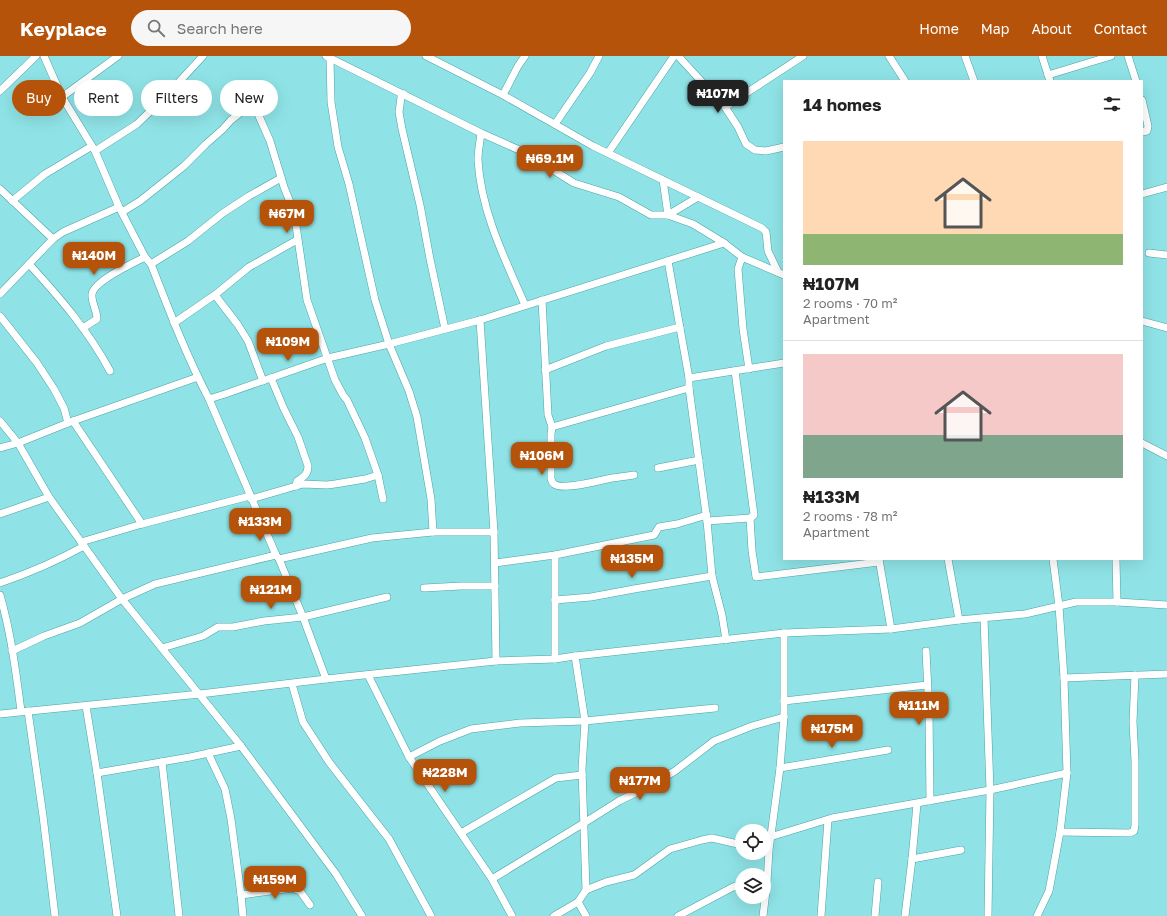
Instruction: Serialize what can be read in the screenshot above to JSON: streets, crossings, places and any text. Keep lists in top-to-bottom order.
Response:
{
  "page": {
    "header": "Keyplace",
    "search": "Search here",
    "nav": [
      "Home",
      "Map",
      "About",
      "Contact"
    ],
    "price": [
      "₦107M",
      "₦69.1M",
      "₦67M",
      "₦140M",
      "₦109M",
      "₦106M",
      "₦133M",
      "₦135M",
      "₦121M",
      "₦111M",
      "₦175M",
      "₦228M",
      "₦177M",
      "₦159M"
    ],
    "chip": [
      "Buy",
      "Rent",
      "Filters",
      "New"
    ],
    "heading": "14 homes",
    "list": [
      {
        "name": "₦107M",
        "note": "2 rooms · 70 m² · Apartment"
      },
      {
        "name": "₦133M",
        "note": "2 rooms · 78 m² · Apartment"
      }
    ]
  }
}
